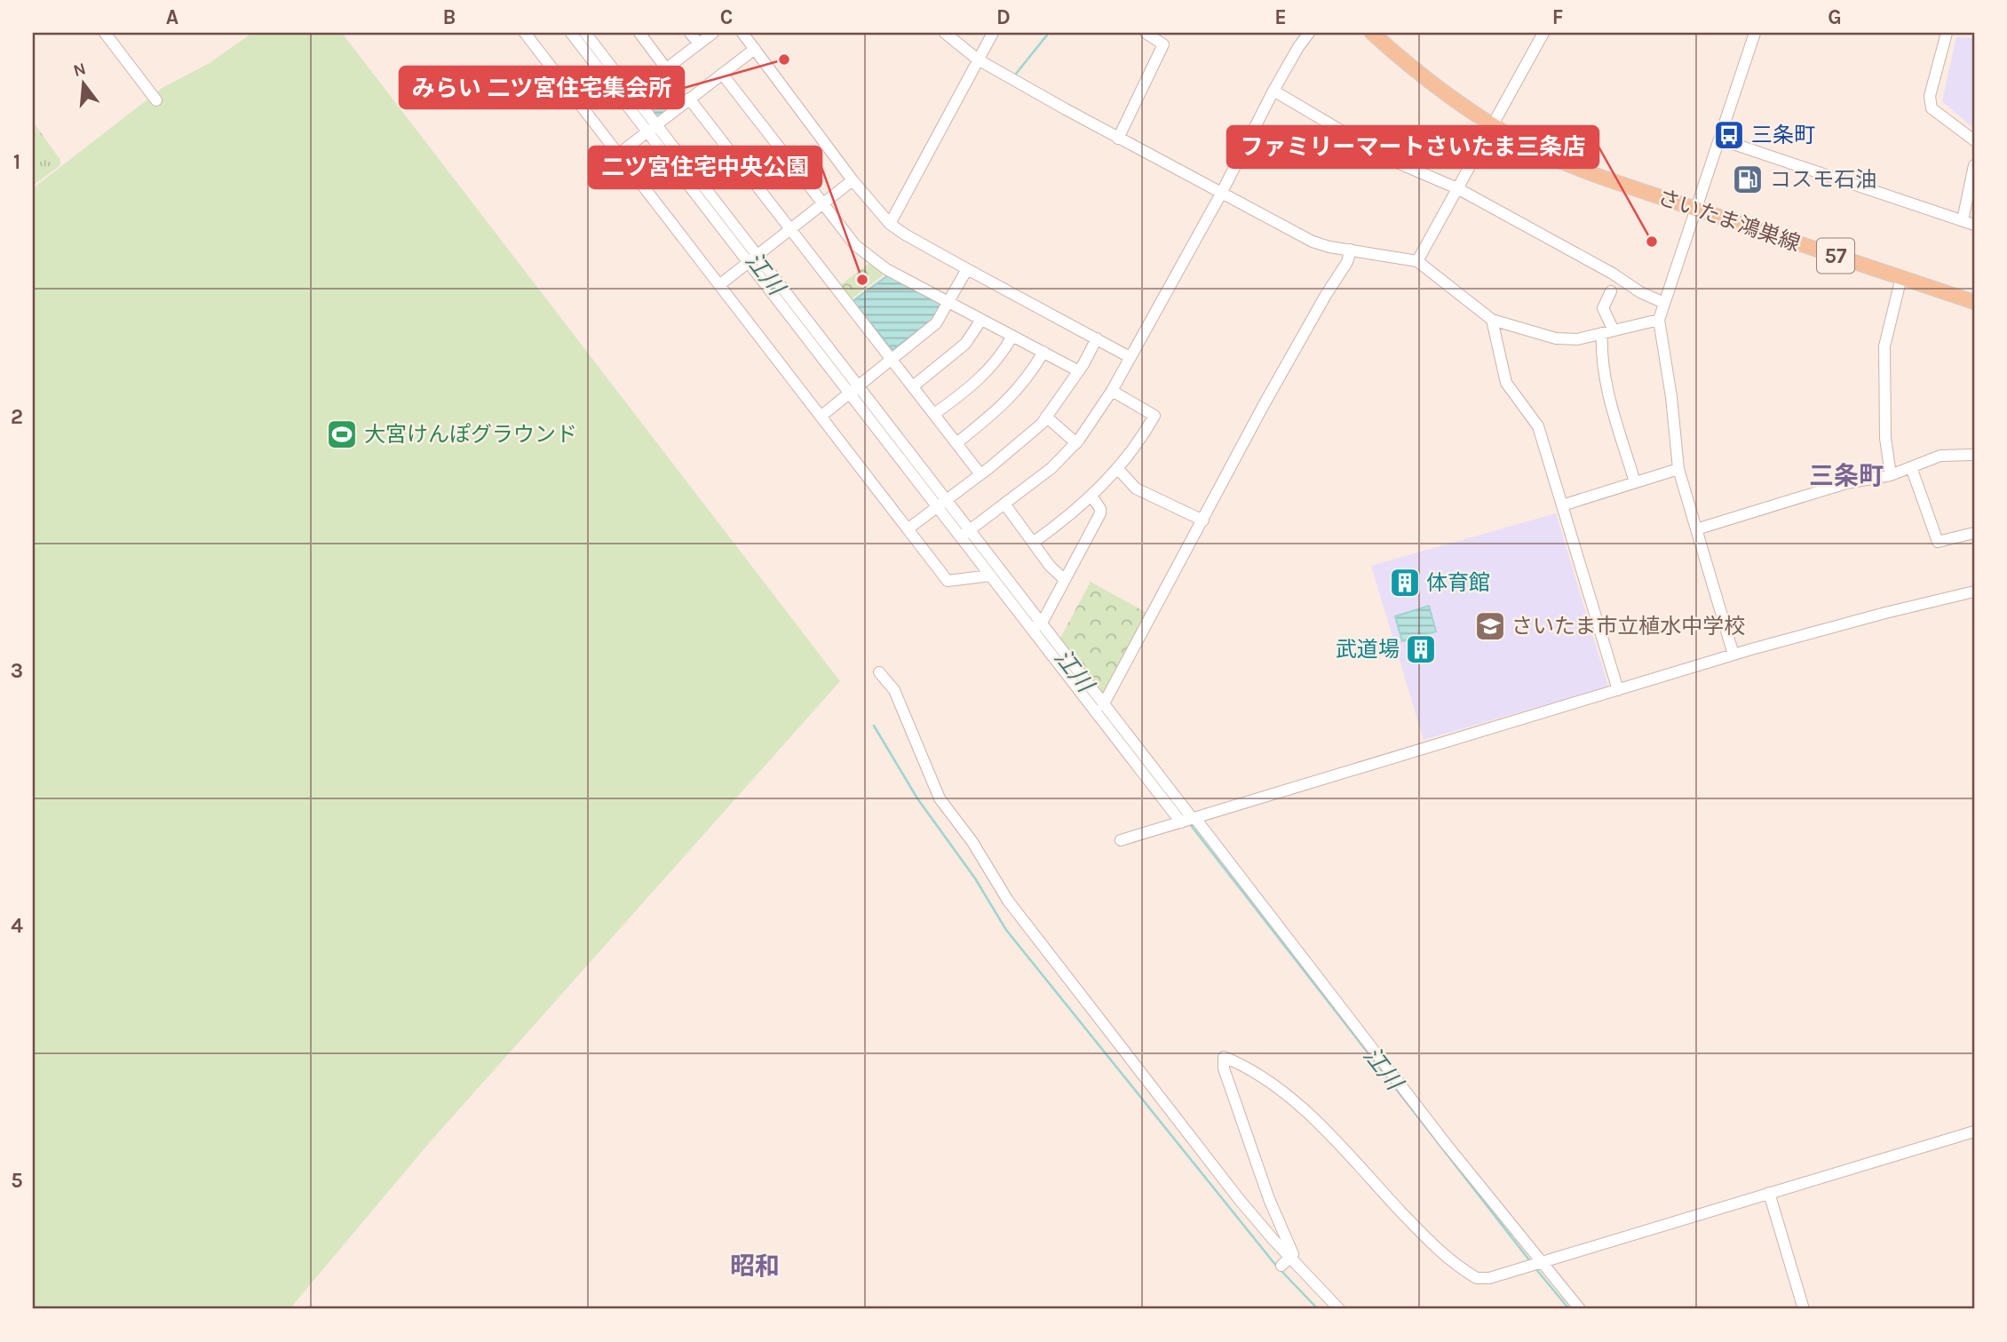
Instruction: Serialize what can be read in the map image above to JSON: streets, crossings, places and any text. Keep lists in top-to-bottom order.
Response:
{
  "streets": {
    "main road": ["さいたま鴻巣線", "57"]
  },
  "districts": ["三条町", "昭和"],
  "water": ["江川"],
  "places": {
    "other": ["みらい 二ツ宮住宅集会所", "ファミリーマートさいたま三条店", "二ツ宮住宅中央公園"],
    "bus stop": ["三条町"],
    "fuel station": ["コスモ石油"],
    "sports": ["大宮けんぽグラウンド"],
    "building": ["体育館", "武道場"],
    "school or university": ["さいたま市立植水中学校"]
  },
  "north": "top",
  "grid": {
    "columns": [
      "A",
      "B",
      "C",
      "D",
      "E",
      "F",
      "G"
    ],
    "rows": [
      "1",
      "2",
      "3",
      "4",
      "5"
    ]
  }
}
